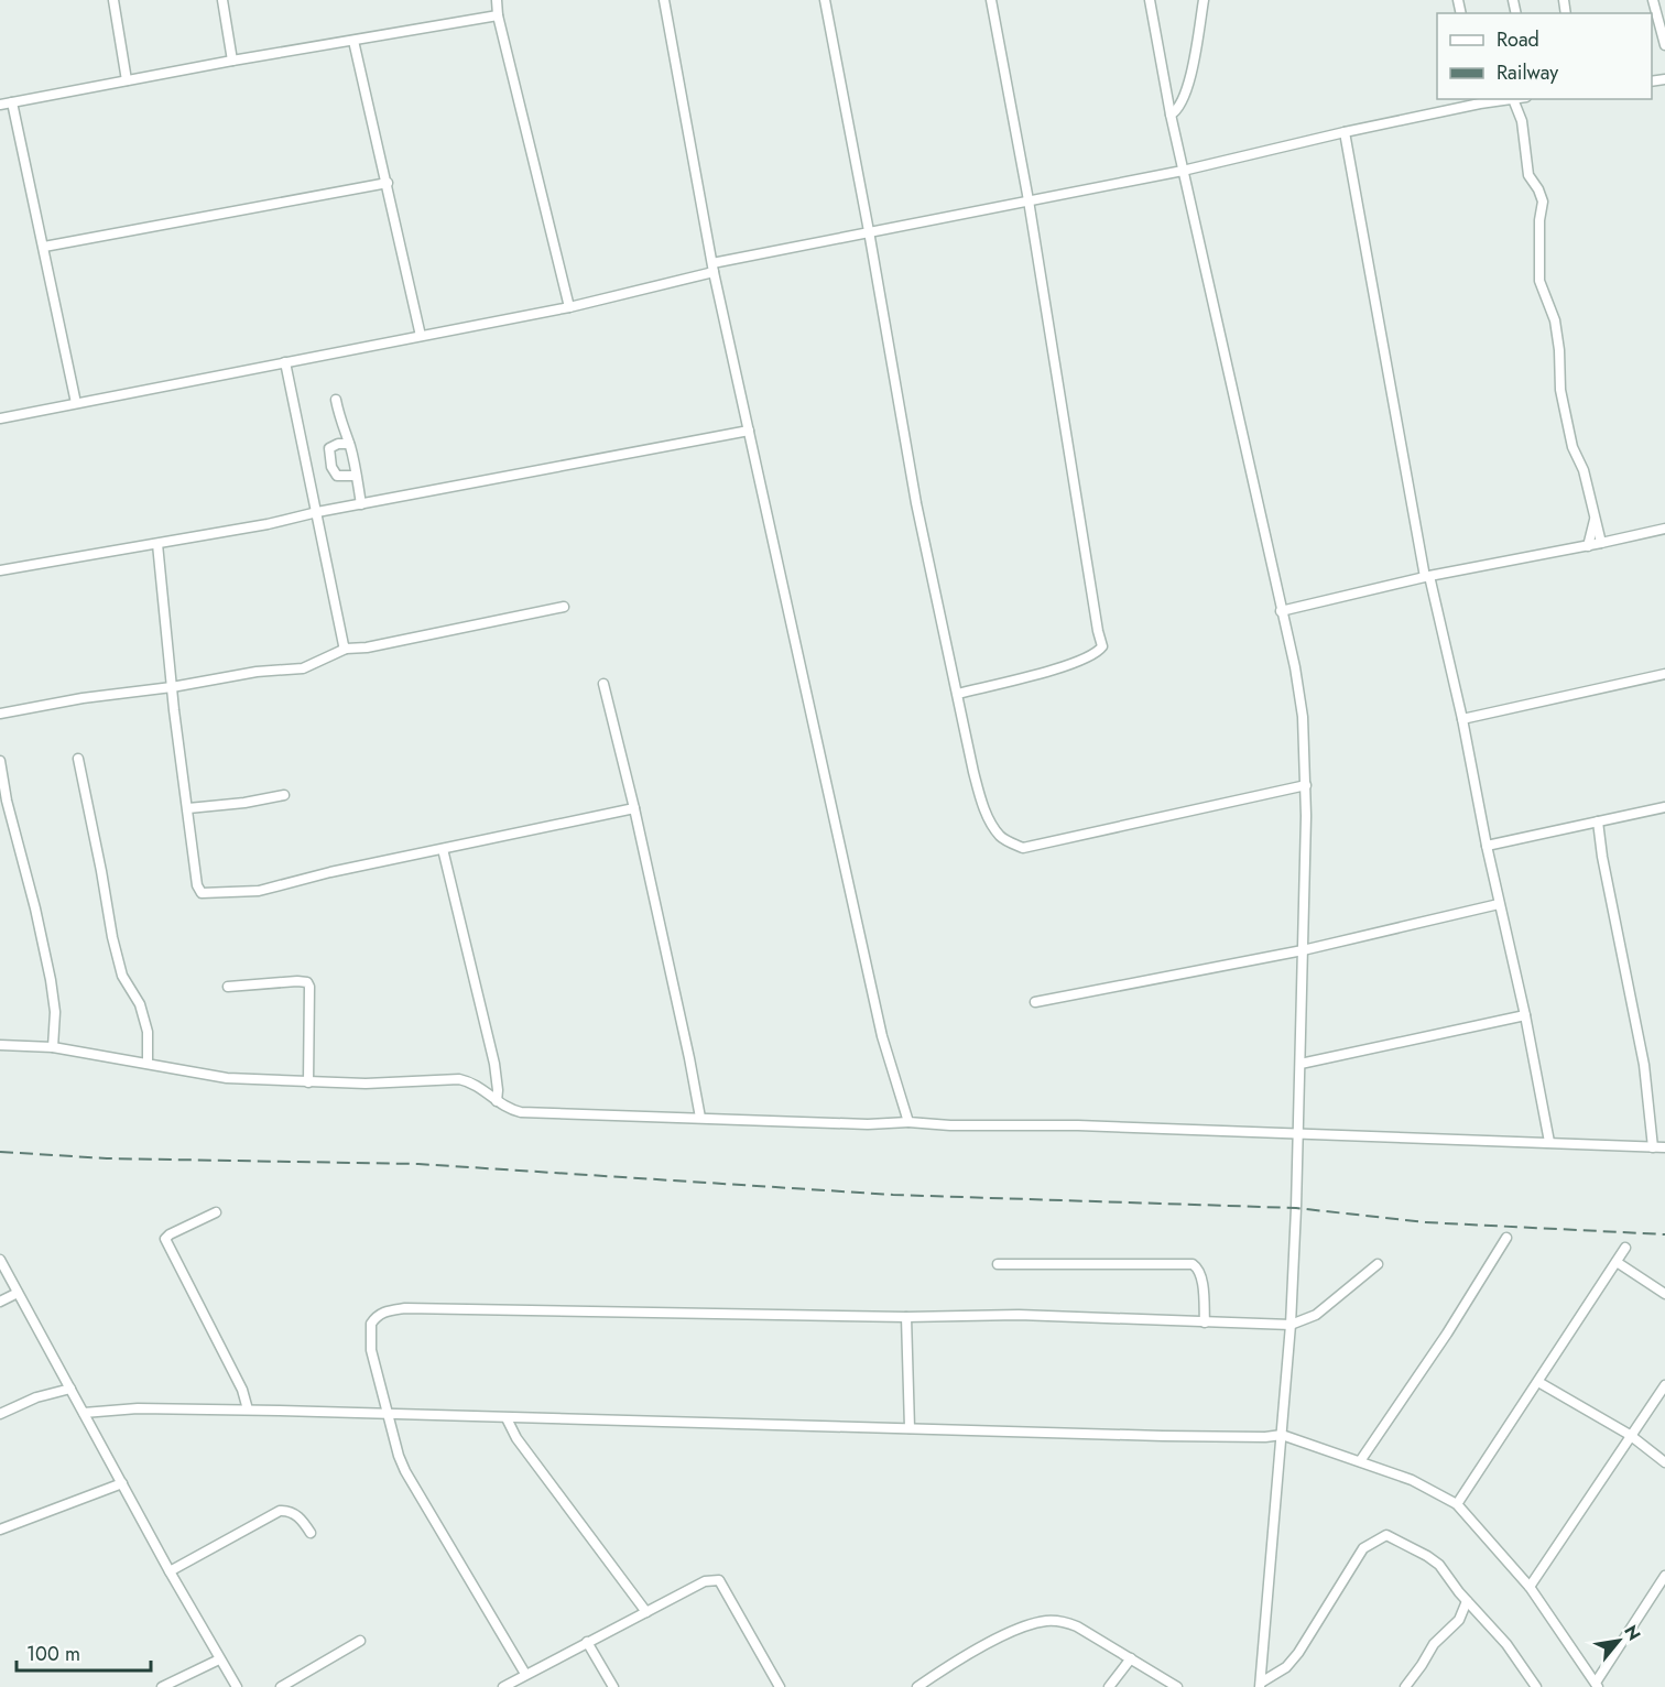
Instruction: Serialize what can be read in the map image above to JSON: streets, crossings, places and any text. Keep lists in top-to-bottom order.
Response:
{
  "legend": ["Road", "Railway"],
  "scale_bar": "100 m",
  "north": "top right"
}
